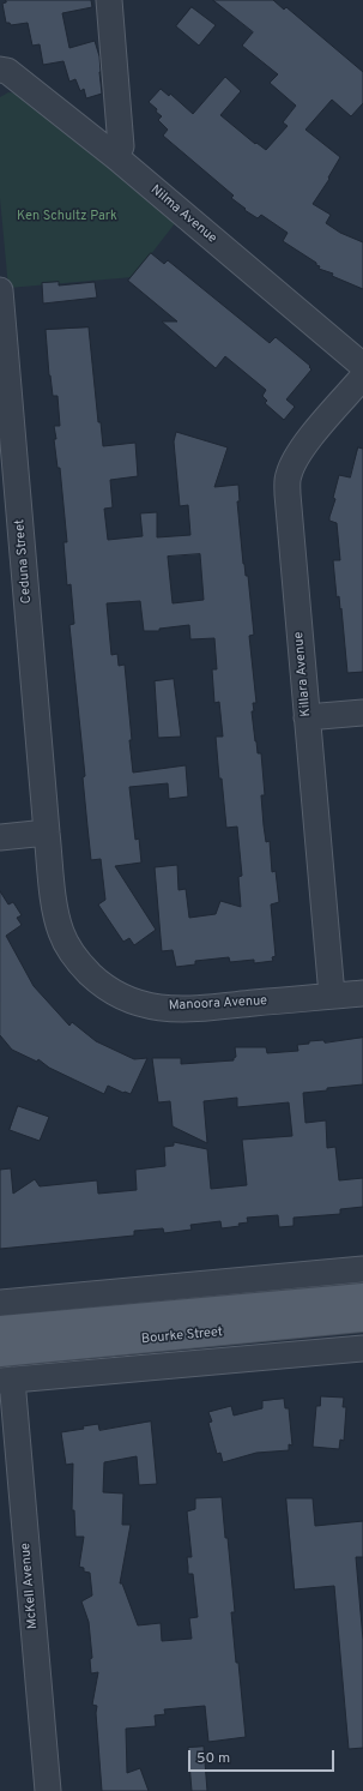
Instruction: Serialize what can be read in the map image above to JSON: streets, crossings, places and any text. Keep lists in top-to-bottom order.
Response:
{
  "streets": {
    "main road": ["Bourke Street"],
    "street": [
      "Nilma Avenue",
      "Ceduna Street",
      "Killara Avenue",
      "Manoora Avenue",
      "McKell Avenue"
    ]
  },
  "crossings": [
    ["Ceduna Street", "Manoora Avenue"],
    ["Killara Avenue", "Manoora Avenue"]
  ],
  "parks": ["Ken Schultz Park"],
  "scale_bar": "50 m"
}
